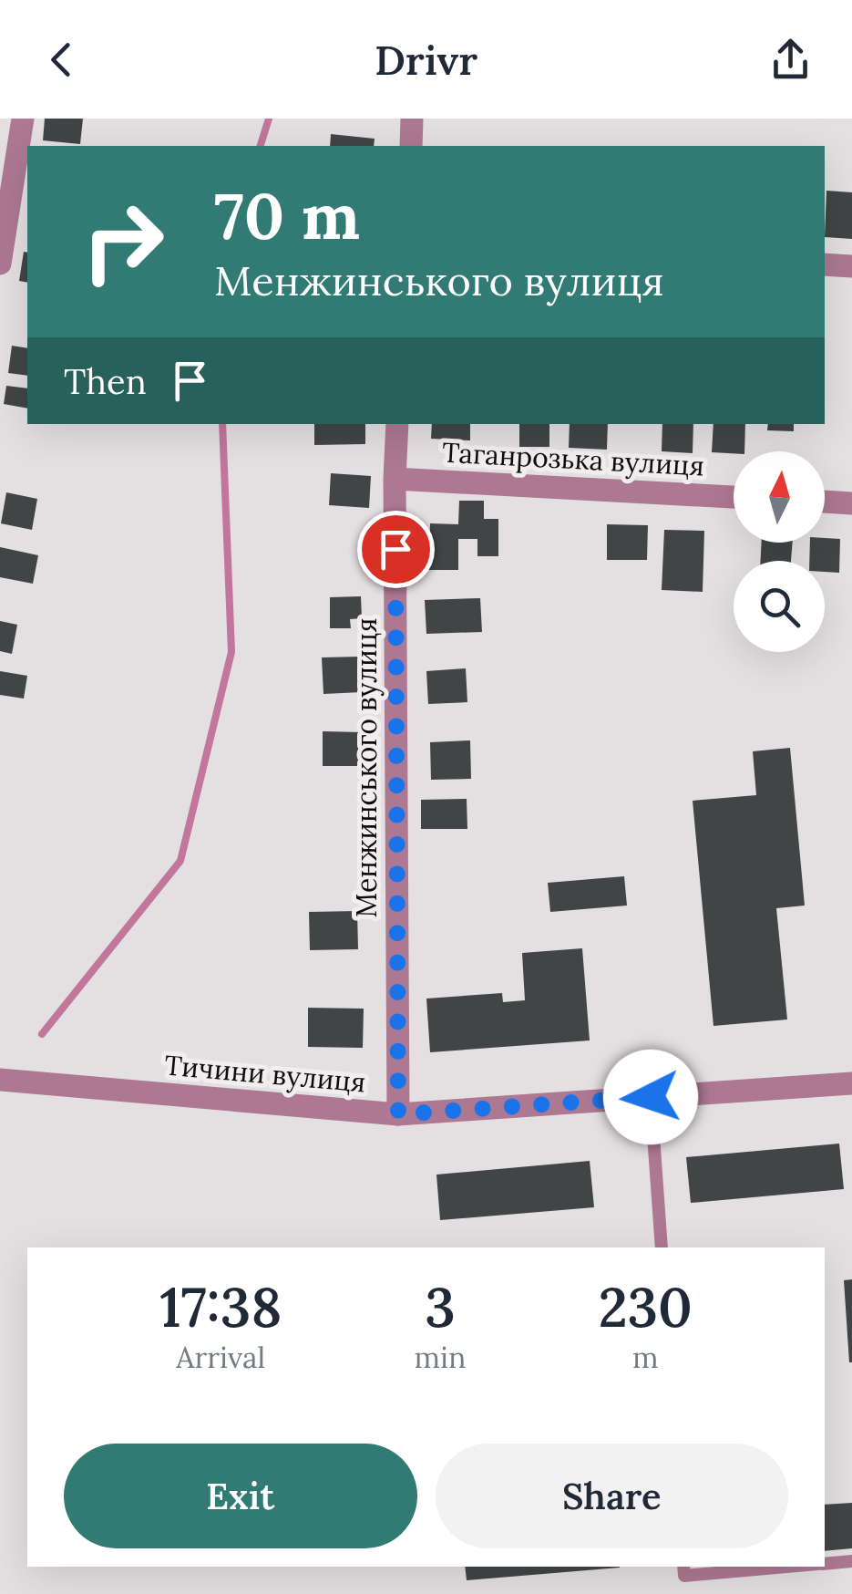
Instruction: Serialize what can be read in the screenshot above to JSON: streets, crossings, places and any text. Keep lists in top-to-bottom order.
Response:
{
  "streets": {
    "street": ["Таганрозька вулиця", "Менжинського вулиця", "Тичини вулиця"]
  },
  "crossings": [
    ["Таганрозька вулиця", "Менжинського вулиця"],
    ["Менжинського вулиця", "Тичини вулиця"]
  ],
  "north": "top",
  "page": {
    "header": "Drivr",
    "turn": ["70 m", "Менжинського вулиця"],
    "then": "Then",
    "eta": [
      "17:38",
      "Arrival",
      "3",
      "min",
      "230",
      "m"
    ],
    "buttons": ["Exit", "Share"]
  }
}
